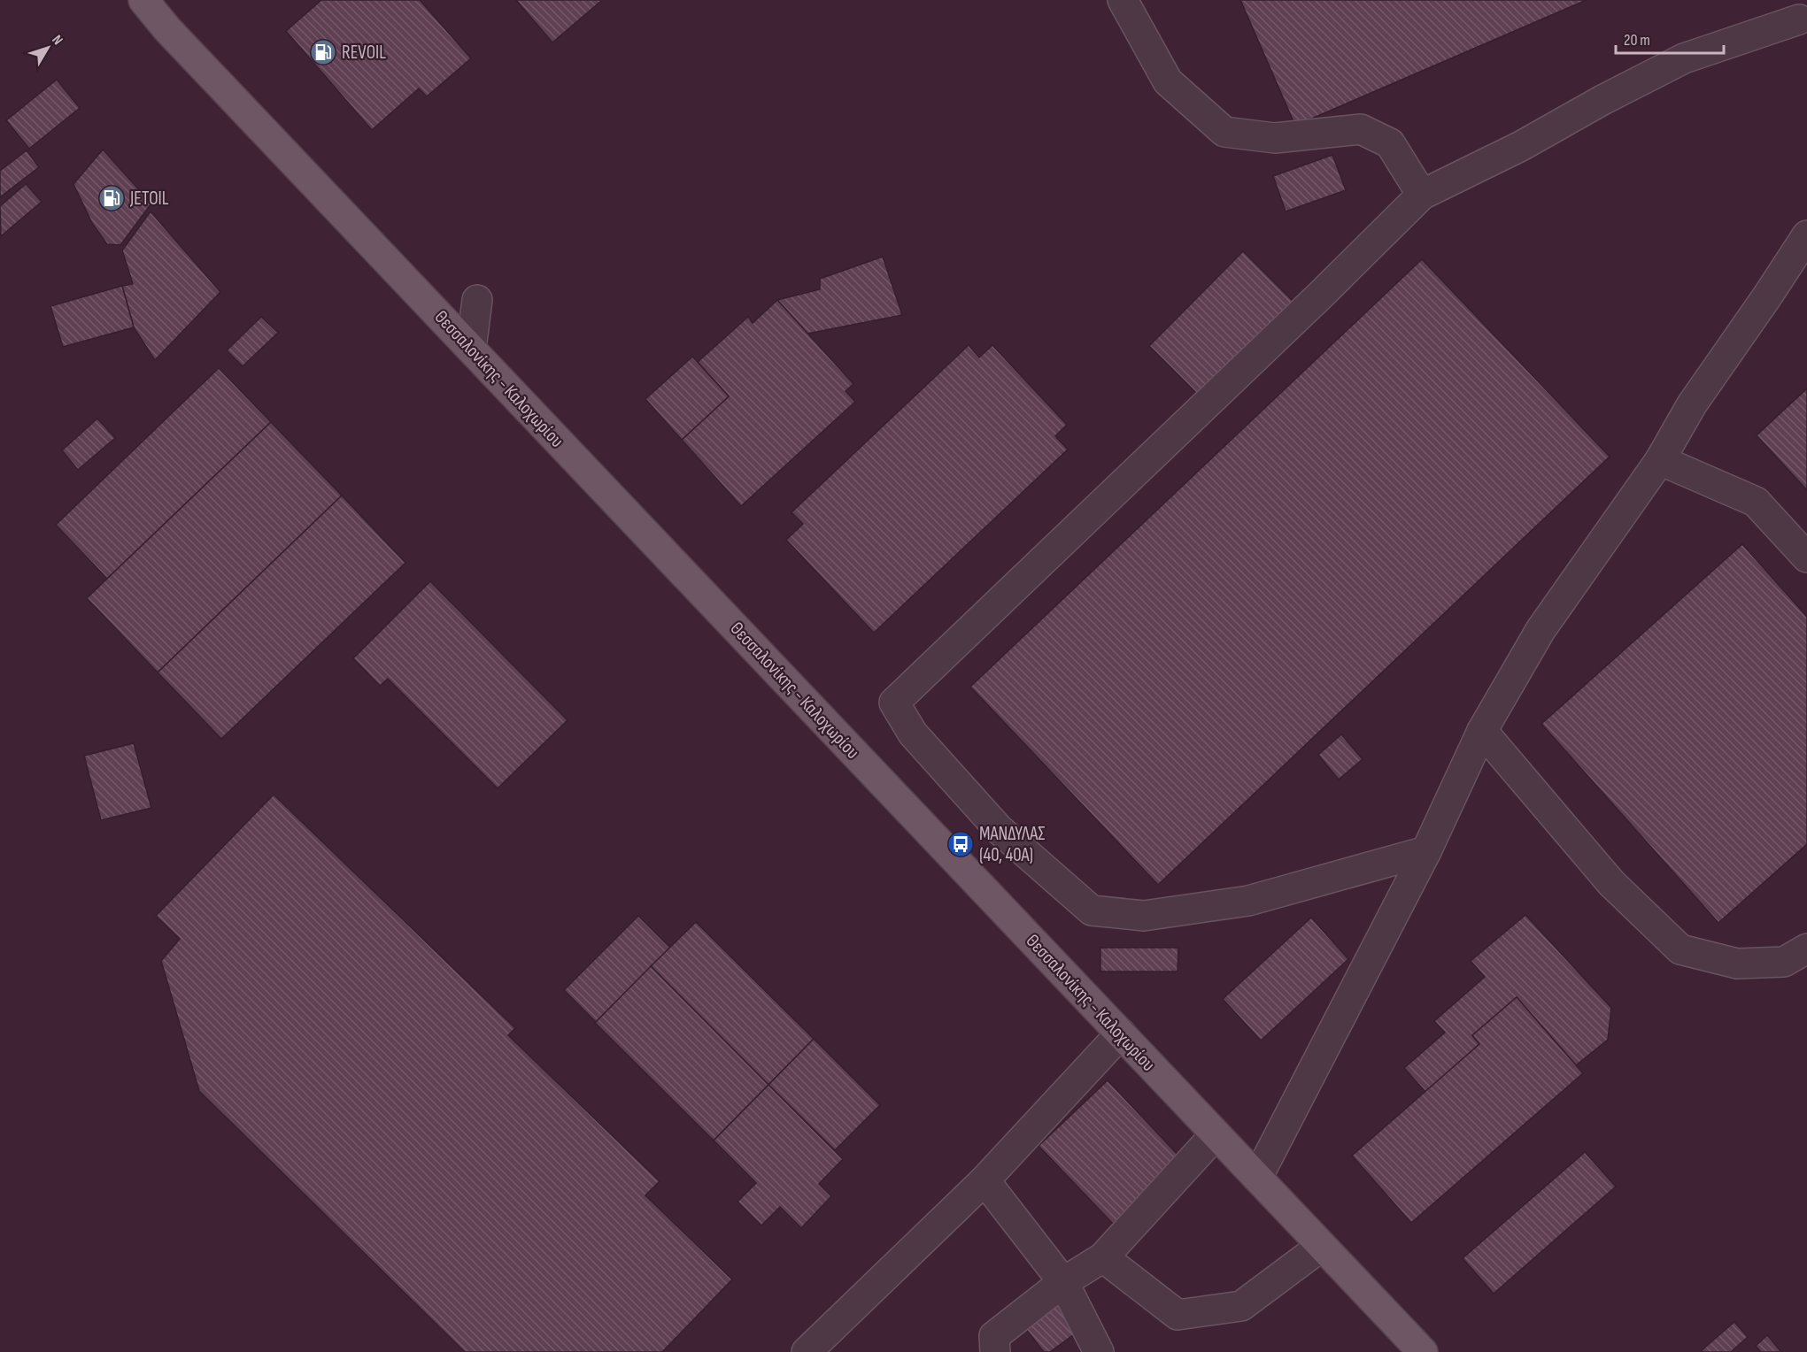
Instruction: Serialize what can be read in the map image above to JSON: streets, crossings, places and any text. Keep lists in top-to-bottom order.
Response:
{
  "streets": {
    "main road": ["Θεσσαλονίκης - Καλοχωρίου"]
  },
  "places": {
    "fuel station": ["REVOIL", "JETOIL"],
    "bus stop": ["ΜΑΝΔΥΛΑΣ (40, 40Α)"]
  },
  "scale_bar": "20 m",
  "north": "top right"
}
